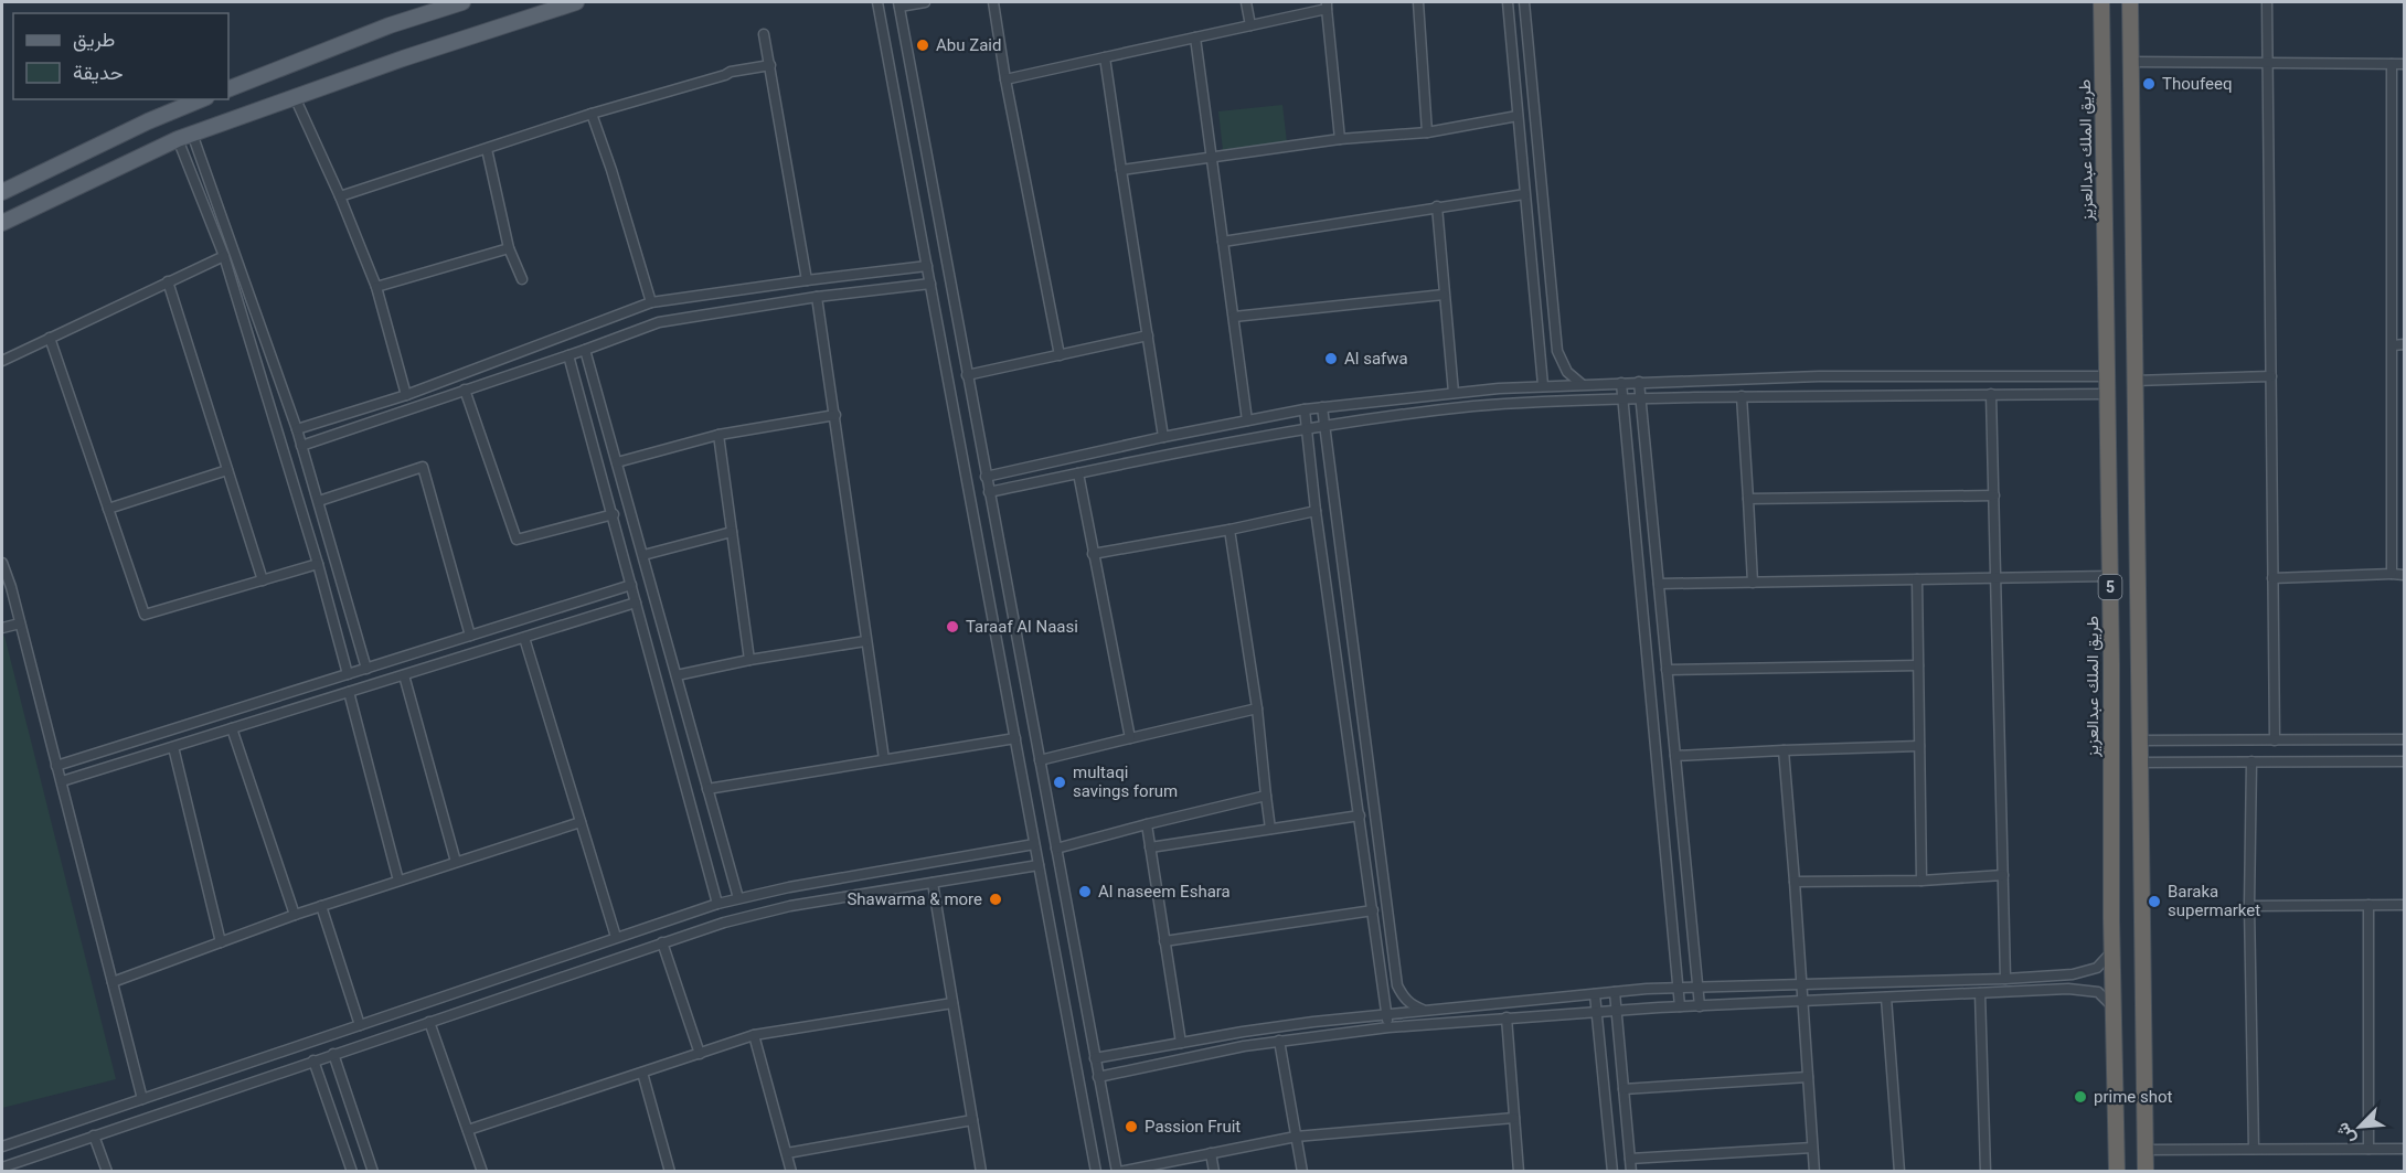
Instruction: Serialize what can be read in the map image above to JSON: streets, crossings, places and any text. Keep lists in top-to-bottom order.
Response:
{
  "streets": {
    "highway": ["طريق الملك عبدالعزيز", "5"]
  },
  "places": [
    "Abu Zaid",
    "Thoufeeq",
    "Al safwa",
    "Taraaf Al Naasi",
    "multaqi savings forum",
    "Al naseem Eshara",
    "Shawarma & more",
    "Baraka supermarket",
    "prime shot",
    "Passion Fruit"
  ],
  "legend": ["طريق", "حديقة"],
  "north": "bottom left"
}
